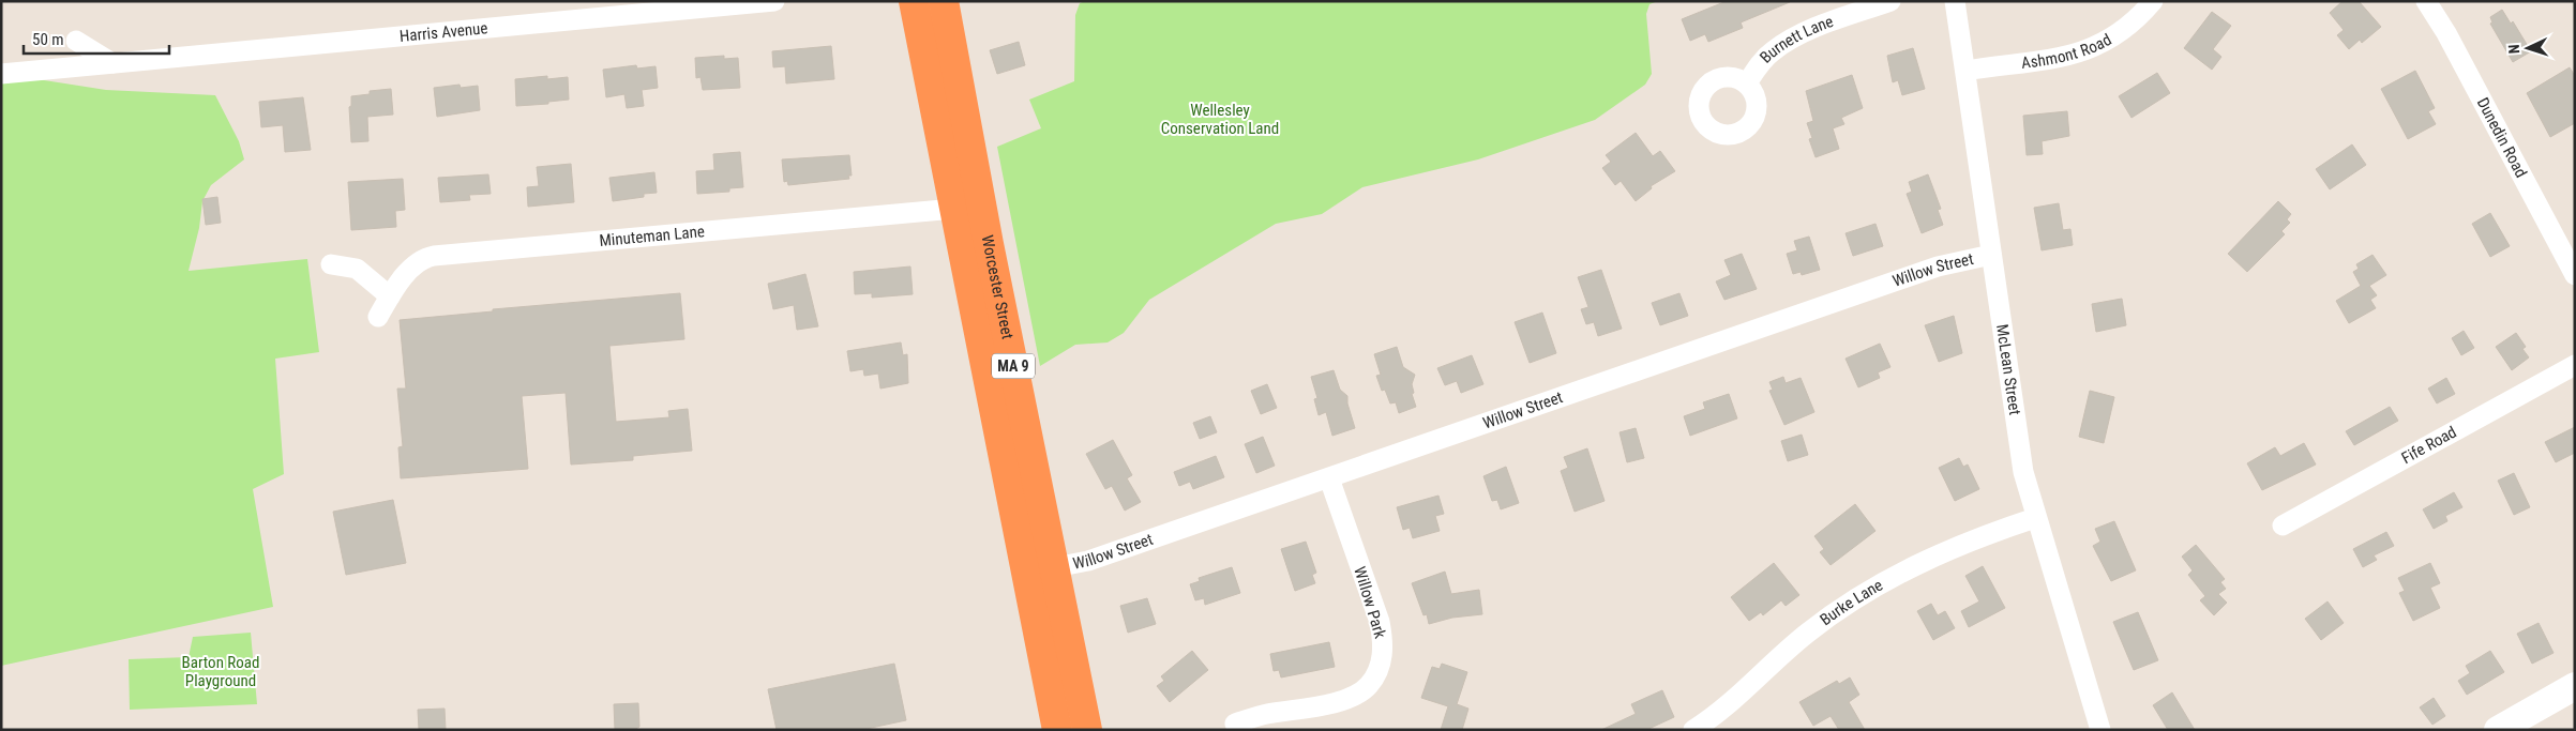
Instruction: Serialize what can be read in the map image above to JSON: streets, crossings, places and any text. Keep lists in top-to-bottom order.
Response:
{
  "streets": {
    "highway": ["Worcester Street", "MA 9"],
    "street": [
      "Harris Avenue",
      "Burnett Lane",
      "Ashmont Road",
      "Dunedin Road",
      "Minuteman Lane",
      "Willow Street",
      "McLean Street",
      "Fife Road",
      "Willow Park",
      "Burke Lane"
    ]
  },
  "crossings": [
    ["Ashmont Road", "McLean Street"],
    ["Minuteman Lane", "Worcester Street"],
    ["Willow Street", "Worcester Street"],
    ["Willow Street", "McLean Street"],
    ["Willow Street", "Willow Park"],
    ["McLean Street", "Burke Lane"]
  ],
  "parks": ["Wellesley Conservation Land", "Barton Road Playground"],
  "scale_bar": "50 m",
  "north": "left"
}
